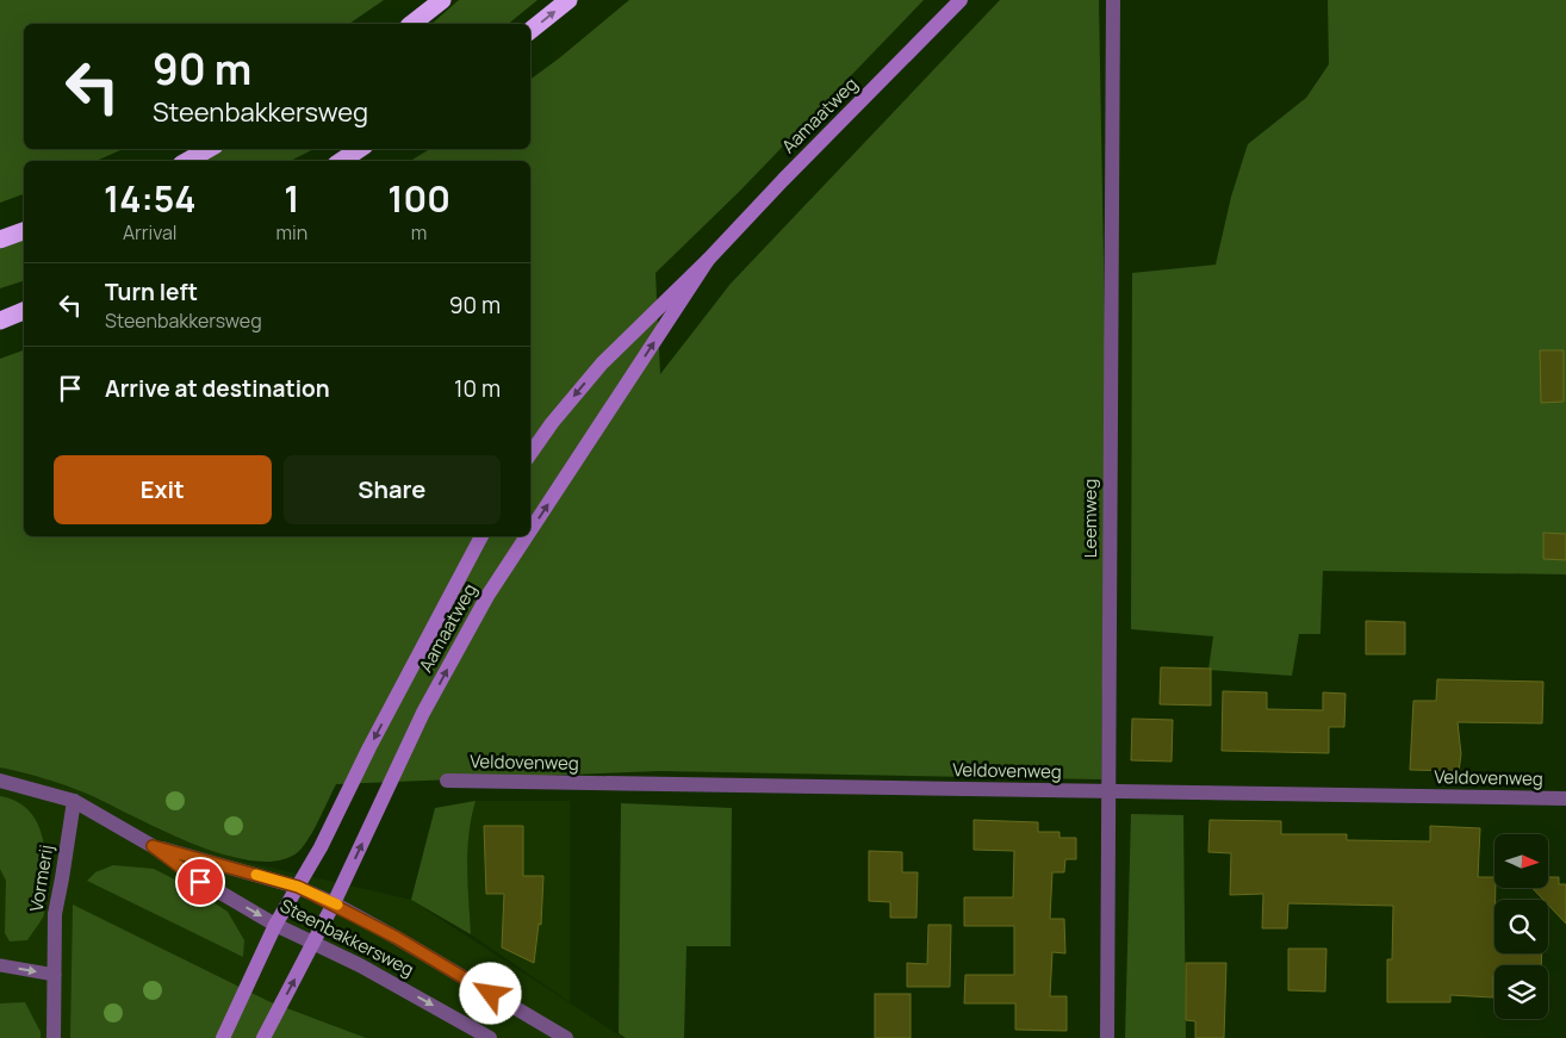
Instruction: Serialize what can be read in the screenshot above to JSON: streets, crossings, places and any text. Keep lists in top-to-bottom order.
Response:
{
  "streets": {
    "main road": ["Aamaatweg"],
    "street": [
      "Leemweg",
      "Veldovenweg",
      "Vormerij",
      "Steenbakkersweg"
    ]
  },
  "crossings": [
    ["Aamaatweg", "Steenbakkersweg"],
    ["Leemweg", "Veldovenweg"]
  ],
  "north": "right",
  "page": {
    "turn": ["90 m", "Steenbakkersweg"],
    "eta": [
      "14:54",
      "Arrival",
      "1",
      "min",
      "100",
      "m"
    ],
    "list": [
      {
        "name": "Turn left",
        "note": "Steenbakkersweg",
        "value": "90 m"
      },
      {
        "name": "Arrive at destination",
        "value": "10 m"
      }
    ],
    "buttons": ["Exit", "Share"]
  }
}
